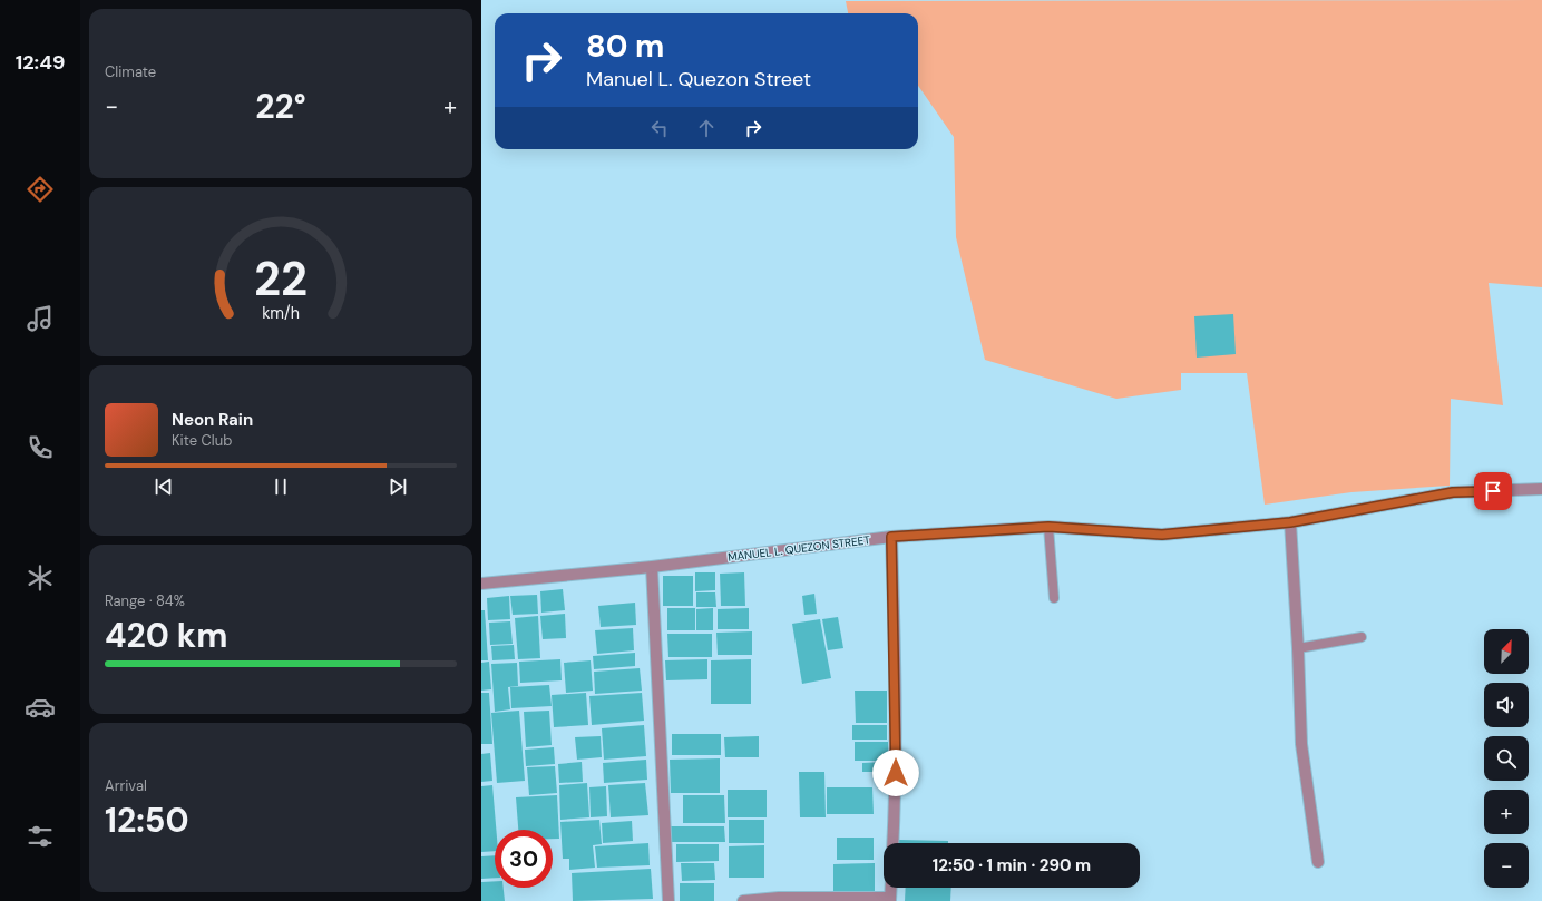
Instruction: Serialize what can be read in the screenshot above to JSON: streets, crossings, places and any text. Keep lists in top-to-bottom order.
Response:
{
  "streets": {
    "street": ["MANUEL L. QUEZON STREET"]
  },
  "north": "top right",
  "page": {
    "tabs": "12:49",
    "tile": [
      "Climate",
      ["Range · 84%", "420 km"],
      ["Arrival", "12:50"]
    ],
    "turn": ["80 m", "Manuel L. Quezon Street"],
    "heat": ["−", "22°", "+"],
    "song": ["Neon Rain", "Kite Club"],
    "map_buttons": ["+", "−"],
    "limit": "30",
    "trip": "12:50 · 1 min · 290 m",
    "gauge": ["22", "km/h"]
  }
}
